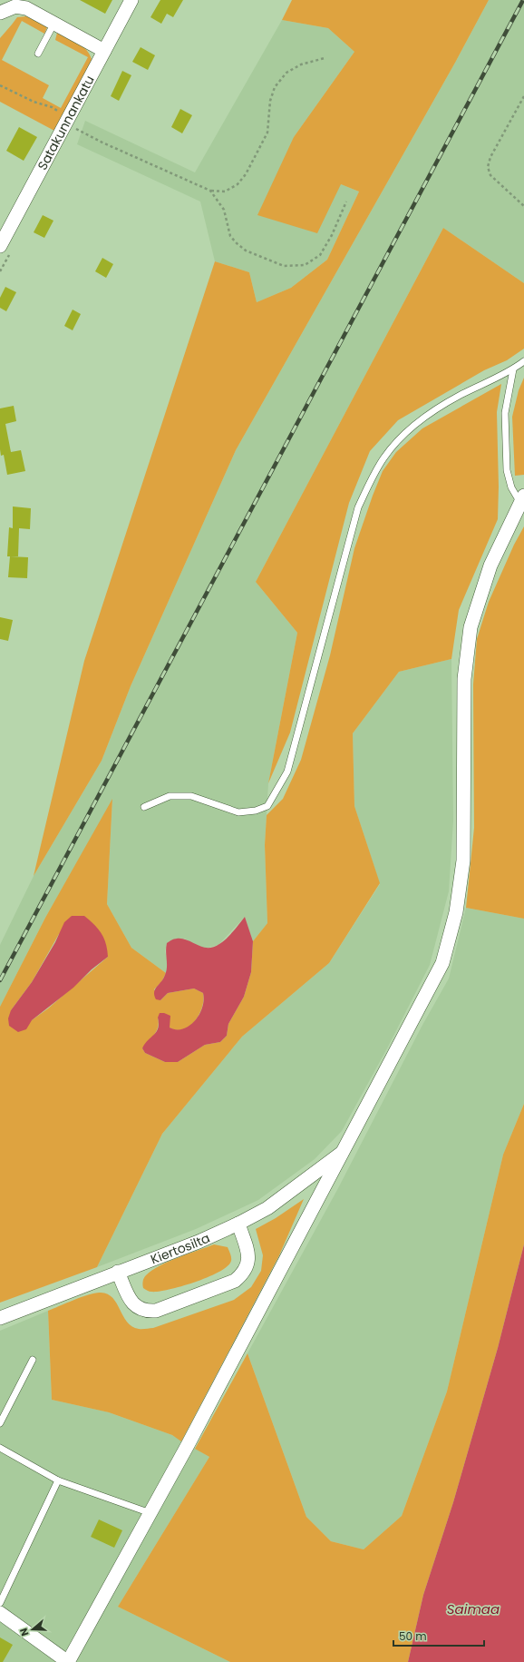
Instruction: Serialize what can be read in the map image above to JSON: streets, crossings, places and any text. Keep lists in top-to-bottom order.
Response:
{
  "streets": {
    "street": ["Satakunnankatu", "Kiertosilta"]
  },
  "water": ["Saimaa"],
  "scale_bar": "50 m",
  "north": "left"
}
